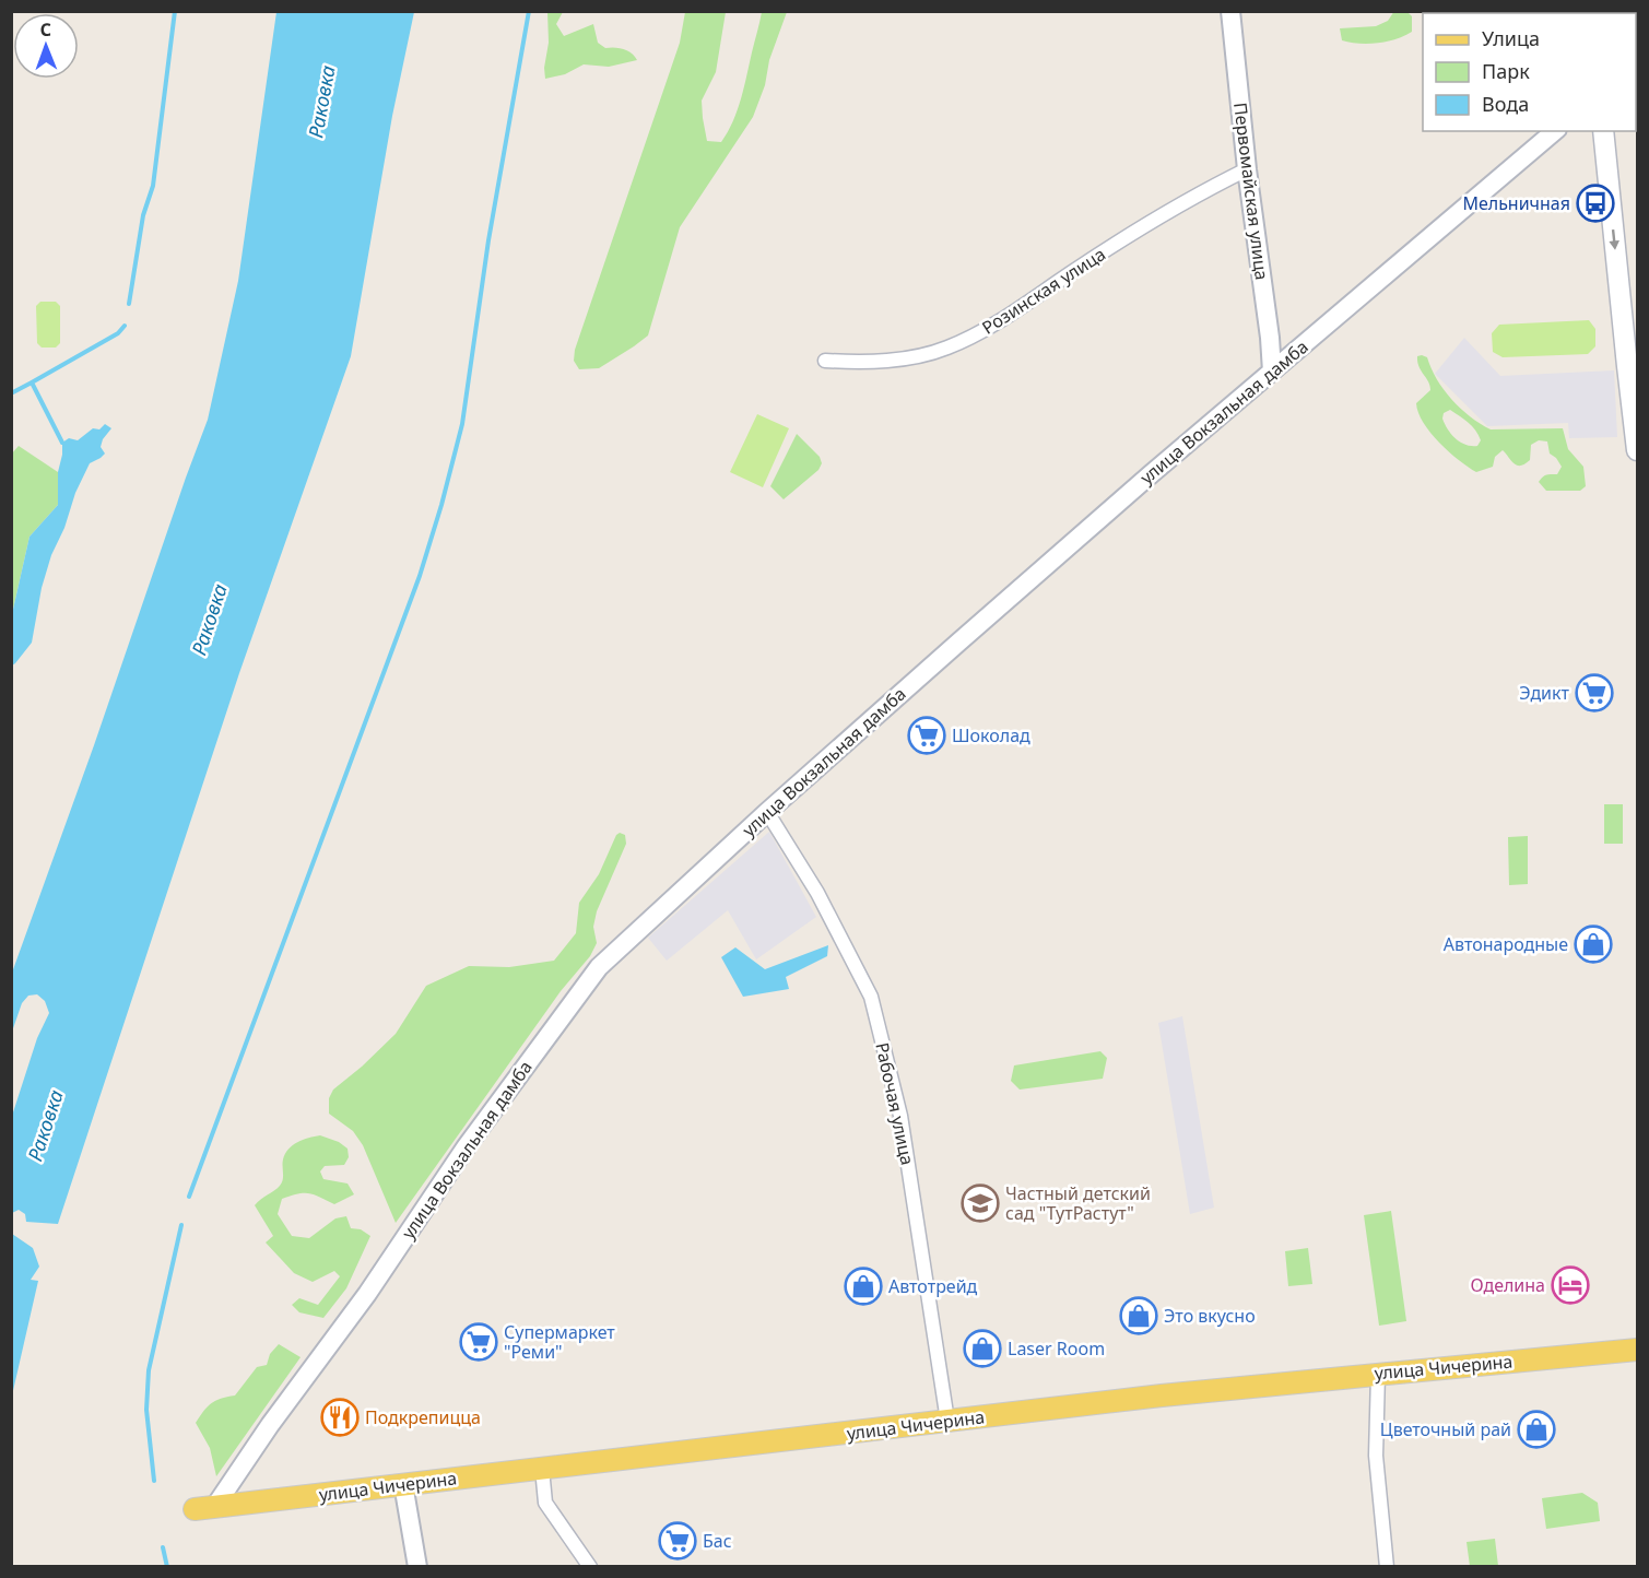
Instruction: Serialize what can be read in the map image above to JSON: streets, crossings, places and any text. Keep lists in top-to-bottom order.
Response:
{
  "streets": {
    "main road": ["улица Чичерина"],
    "street": [
      "Первомайская улица",
      "Розинская улица",
      "улица Вокзальная дамба",
      "Рабочая улица"
    ]
  },
  "crossings": [
    ["Первомайская улица", "Розинская улица"],
    ["Первомайская улица", "улица Вокзальная дамба"],
    ["улица Вокзальная дамба", "Рабочая улица"],
    ["улица Вокзальная дамба", "улица Чичерина"],
    ["Рабочая улица", "улица Чичерина"]
  ],
  "water": ["Раковка"],
  "places": {
    "bus stop": ["Мельничная"],
    "supermarket": [
      "Эдикт",
      "Шоколад",
      "Супермаркет \"Реми\"",
      "Бас"
    ],
    "shop": [
      "Автонародные",
      "Автотрейд",
      "Это вкусно",
      "Laser Room",
      "Цветочный рай"
    ],
    "school or university": ["Частный детский сад \"ТутРастут\""],
    "hotel": ["Оделина"],
    "restaurant": ["Подкрепицца"]
  },
  "legend": ["Улица", "Парк", "Вода"],
  "north": "top"
}
